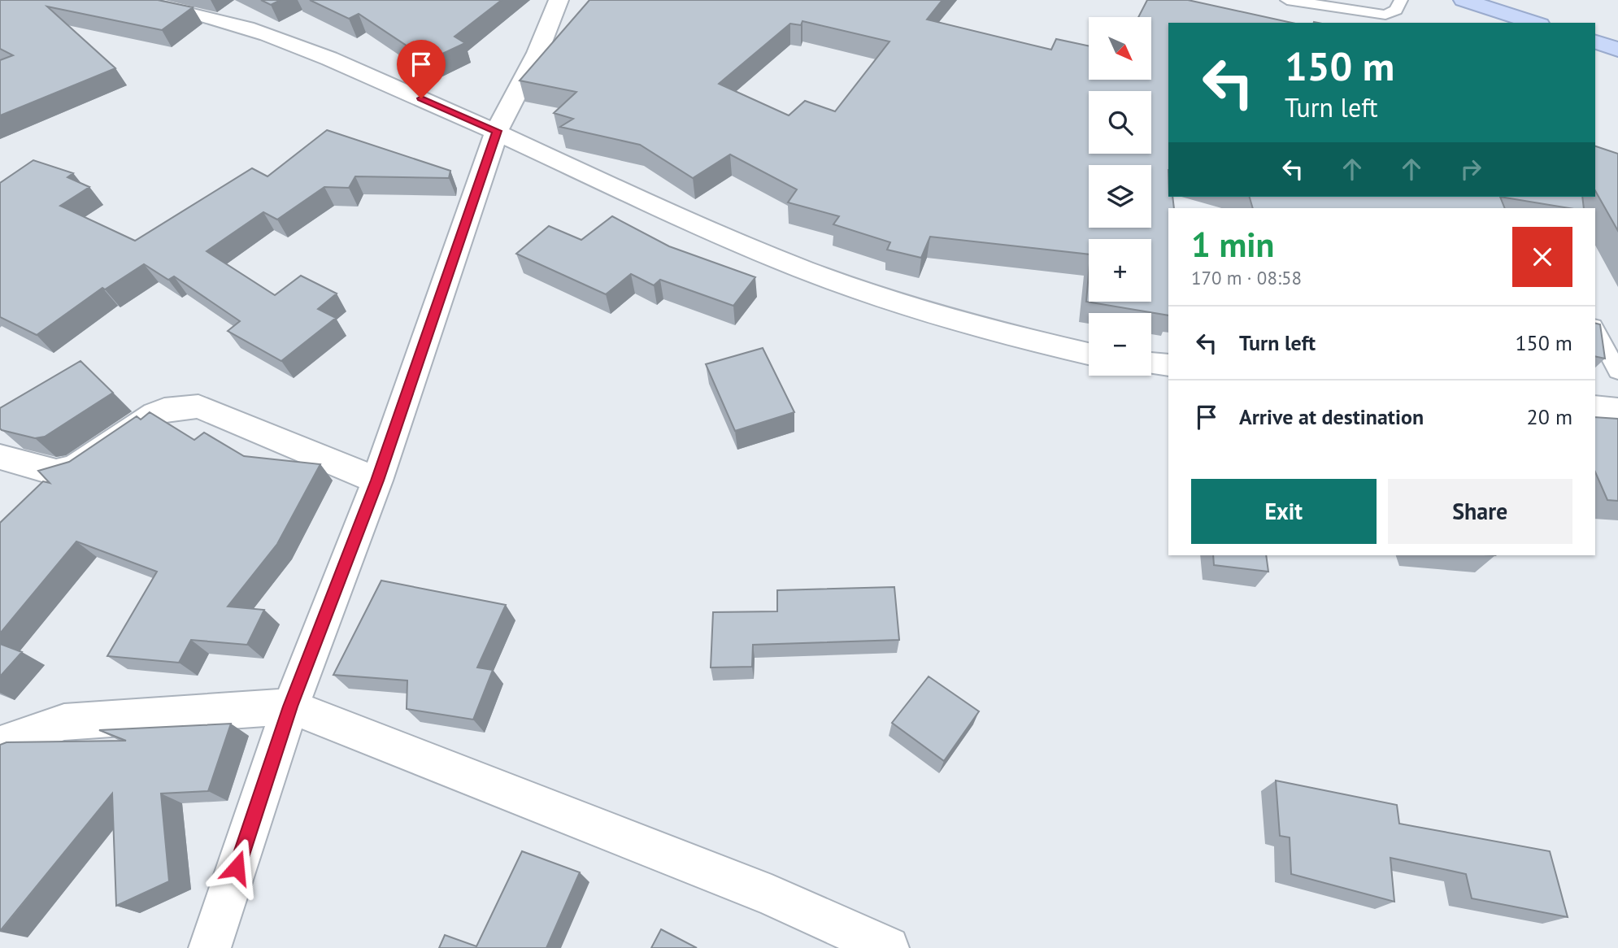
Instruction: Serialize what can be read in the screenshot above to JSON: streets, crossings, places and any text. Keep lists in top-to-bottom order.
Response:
{
  "north": "bottom right",
  "page": {
    "map_buttons": ["+", "−"],
    "turn": ["150 m", "Turn left"],
    "heading": ["1 min", "170 m · 08:58"],
    "list": [
      {
        "name": "Turn left",
        "value": "150 m"
      },
      {
        "name": "Arrive at destination",
        "value": "20 m"
      }
    ],
    "buttons": ["Exit", "Share"]
  }
}
